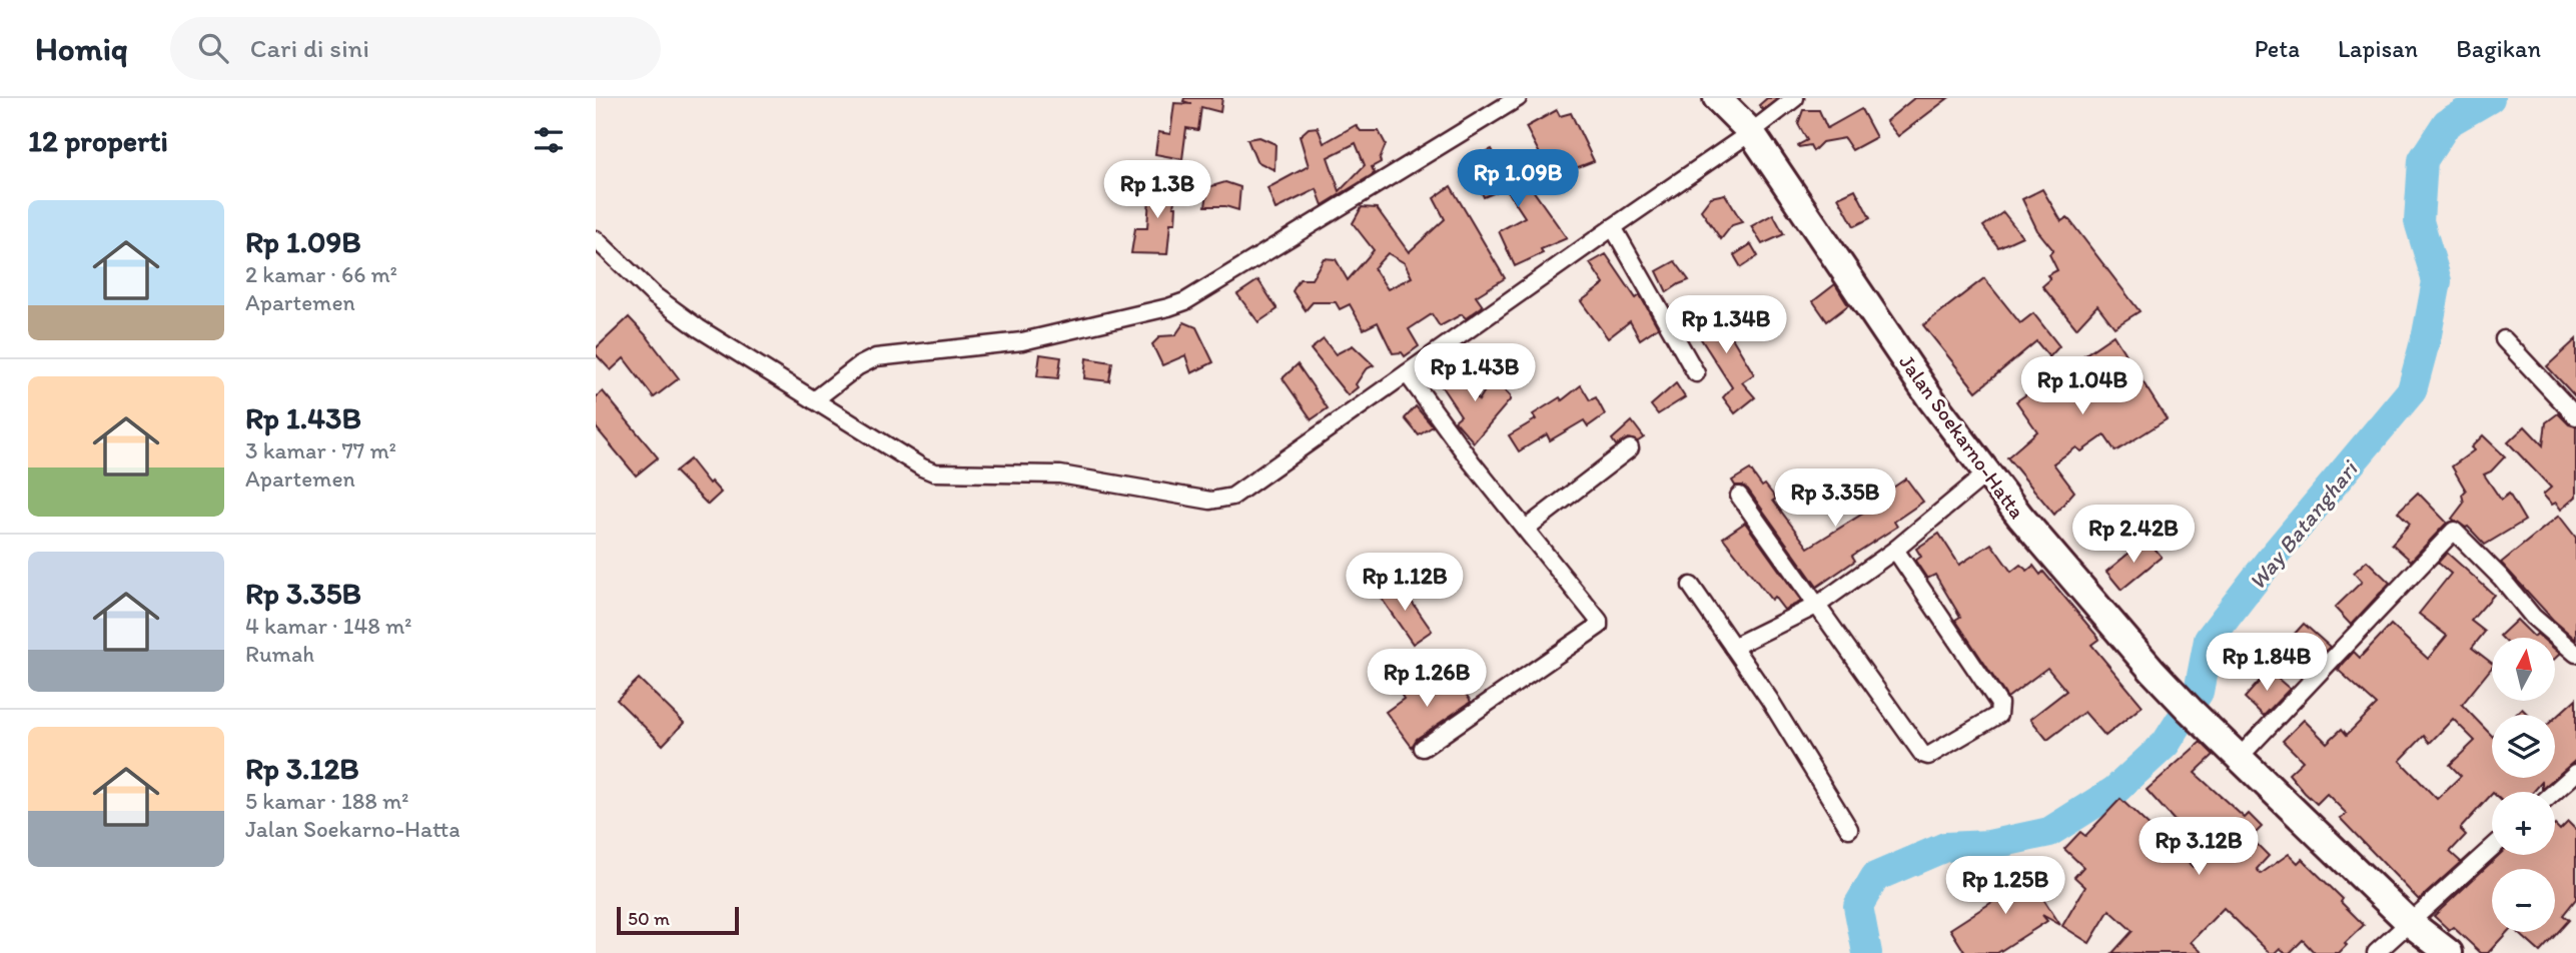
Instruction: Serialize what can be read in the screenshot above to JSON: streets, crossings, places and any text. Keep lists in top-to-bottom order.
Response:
{
  "streets": {
    "main road": ["Jalan Soekarno-Hatta"]
  },
  "water": ["Way Batanghari"],
  "scale_bar": "50 m",
  "north": "top",
  "page": {
    "header": "Homiq",
    "search": "Cari di sini",
    "nav": ["Peta", "Lapisan", "Bagikan"],
    "heading": "12 properti",
    "price": [
      "Rp 1.09B",
      "Rp 1.3B",
      "Rp 1.34B",
      "Rp 1.43B",
      "Rp 1.04B",
      "Rp 3.35B",
      "Rp 2.42B",
      "Rp 1.12B",
      "Rp 1.84B",
      "Rp 1.26B",
      "Rp 3.12B",
      "Rp 1.25B"
    ],
    "list": [
      {
        "name": "Rp 1.09B",
        "note": "2 kamar · 66 m² · Apartemen"
      },
      {
        "name": "Rp 1.43B",
        "note": "3 kamar · 77 m² · Apartemen"
      },
      {
        "name": "Rp 3.35B",
        "note": "4 kamar · 148 m² · Rumah"
      },
      {
        "name": "Rp 3.12B",
        "note": "5 kamar · 188 m² · Jalan Soekarno-Hatta"
      }
    ],
    "map_buttons": ["+", "−"],
    "scale": "50 m"
  }
}
